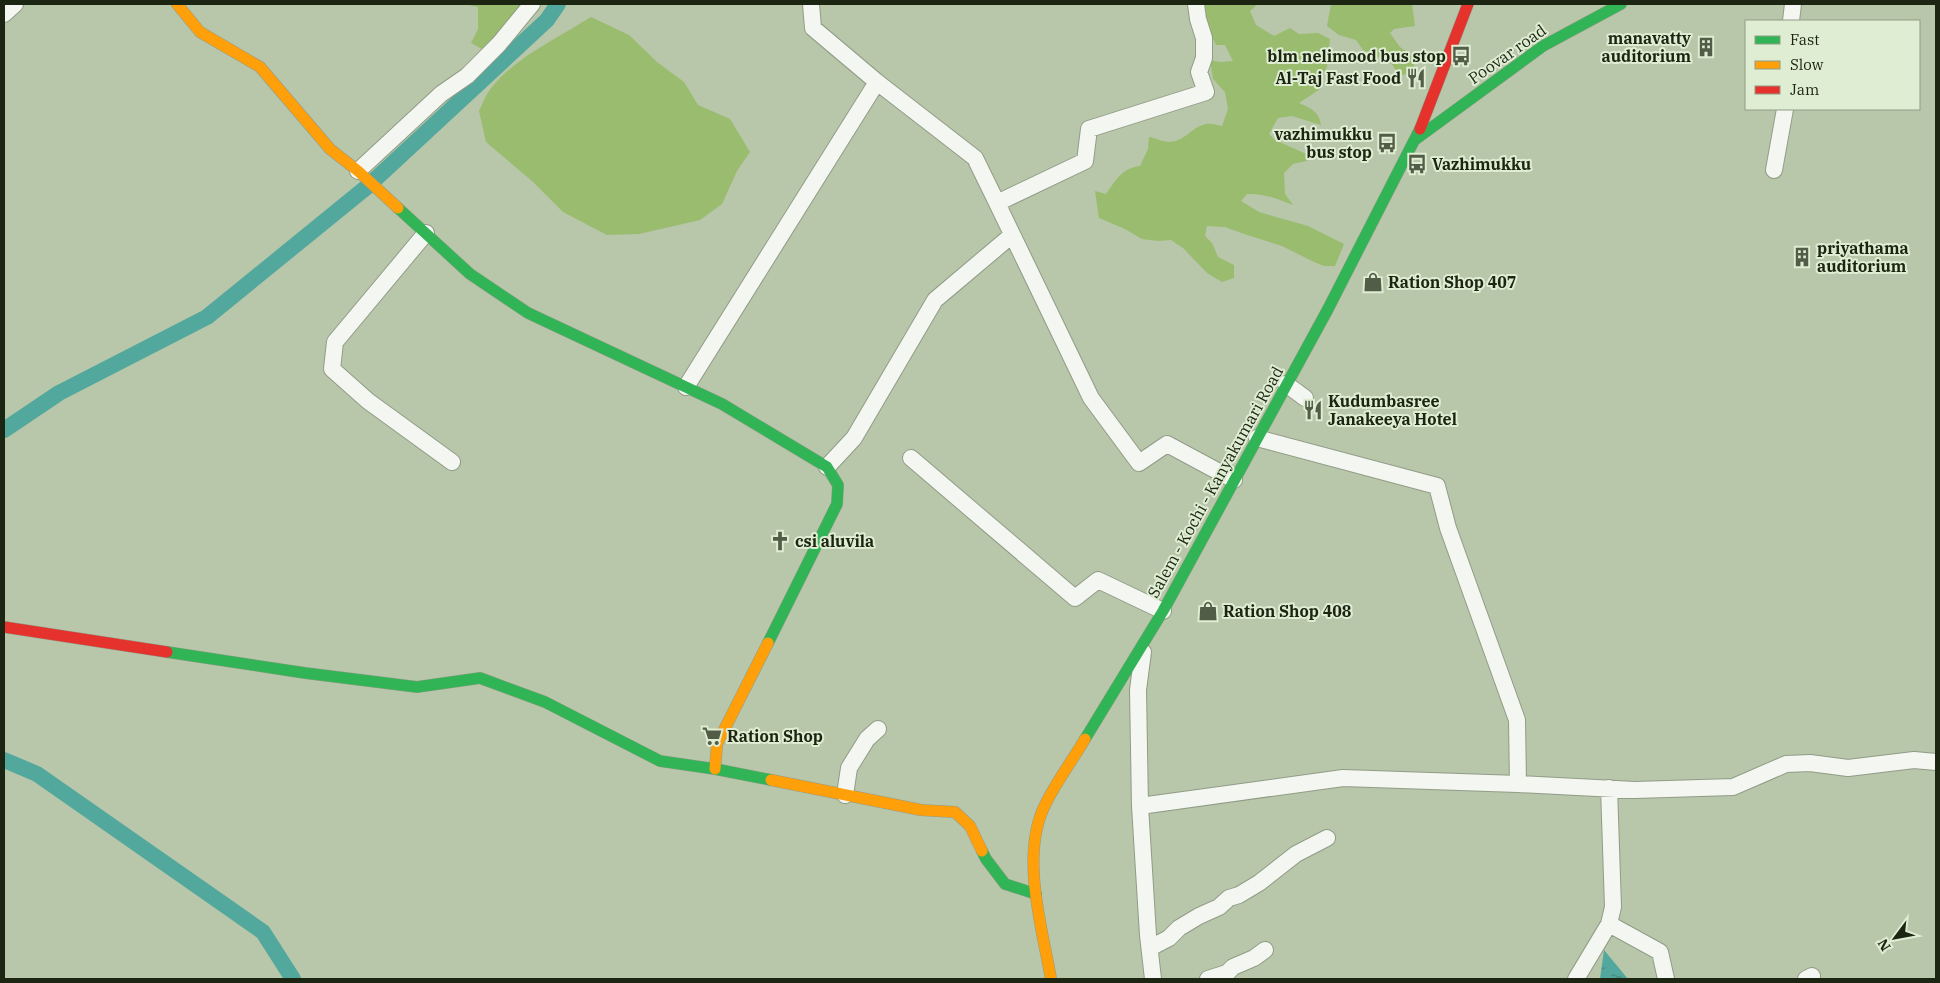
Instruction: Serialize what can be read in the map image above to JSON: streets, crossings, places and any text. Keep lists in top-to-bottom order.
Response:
{
  "streets": {
    "street": ["Poovar road", "Salem - Kochi - Kanyakumari Road"]
  },
  "crossings": [
    ["Poovar road", "Salem - Kochi - Kanyakumari Road"]
  ],
  "places": {
    "building": ["manavatty auditorium", "priyathama auditorium"],
    "bus stop": ["blm nelimood bus stop", "vazhimukku bus stop", "Vazhimukku"],
    "restaurant": ["Al-Taj Fast Food", "Kudumbasree Janakeeya Hotel"],
    "shop": ["Ration Shop 407", "Ration Shop 408"],
    "church": ["csi aluvila"],
    "supermarket": ["Ration Shop"]
  },
  "legend": ["Fast", "Slow", "Jam"],
  "north": "bottom left"
}
